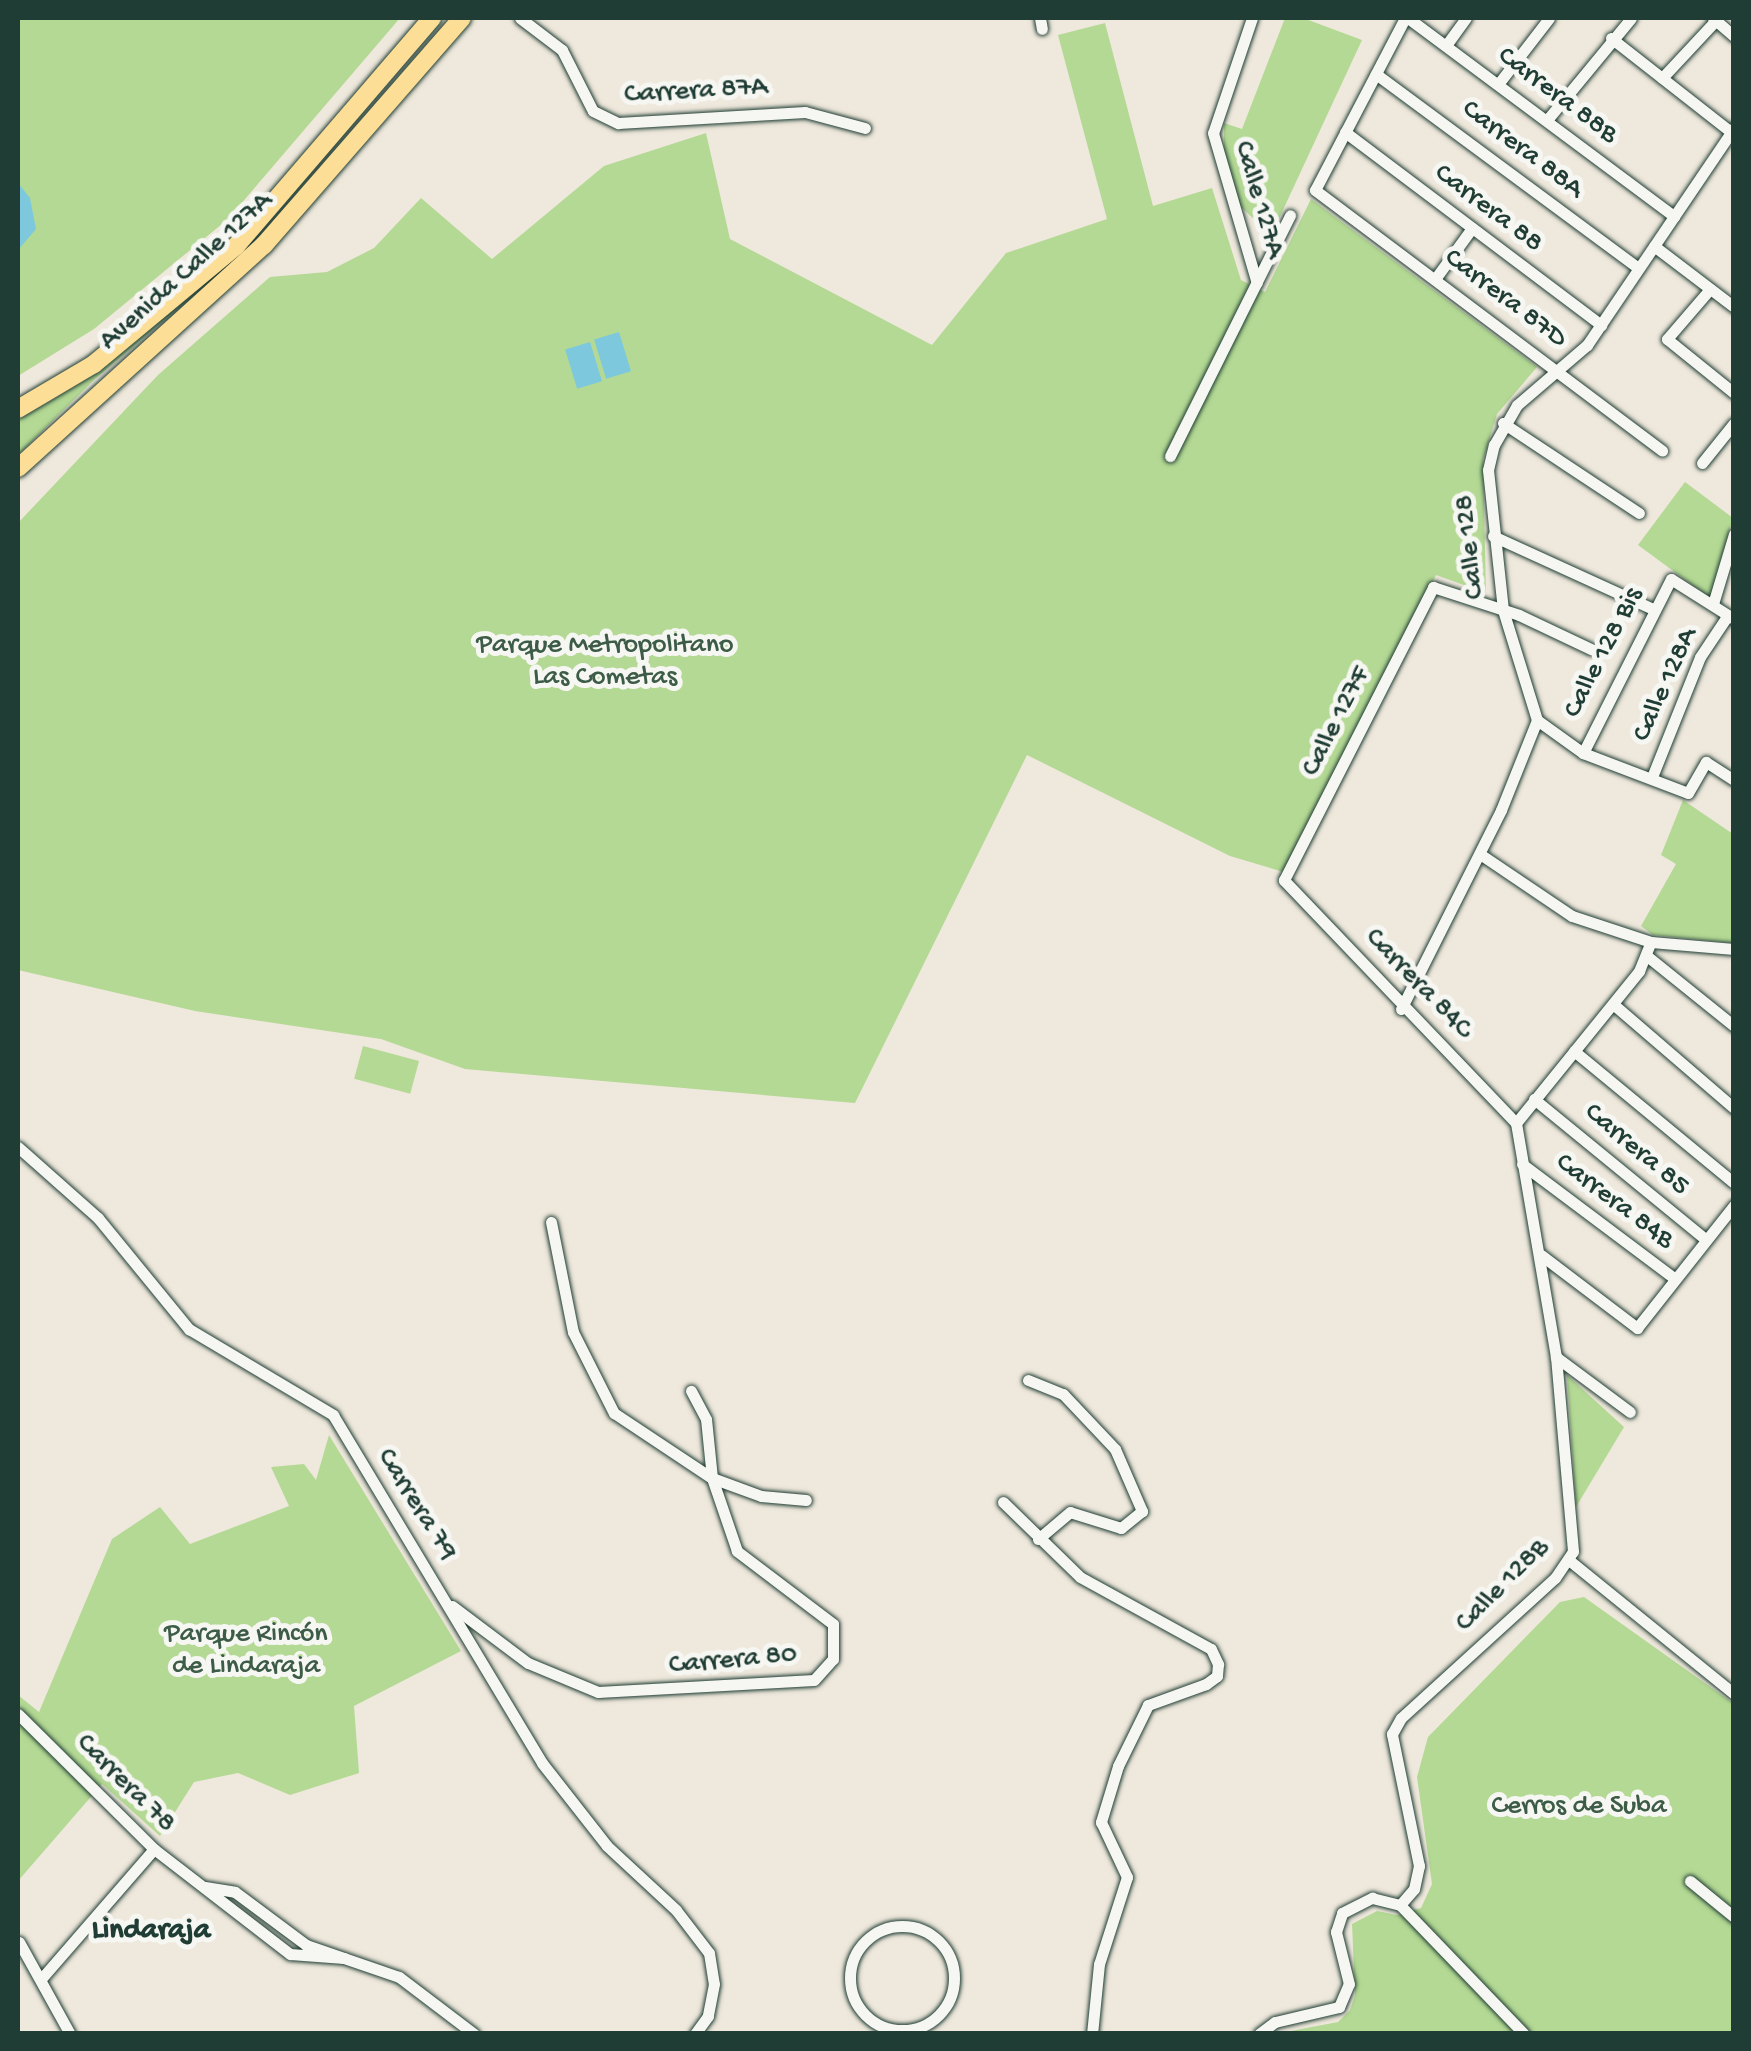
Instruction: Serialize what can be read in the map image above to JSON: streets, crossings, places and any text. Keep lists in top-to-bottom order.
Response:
{
  "streets": {
    "main road": ["Avenida Calle 127A"],
    "street": [
      "Carrera 87A",
      "Carrera 88B",
      "Carrera 88A",
      "Calle 127A",
      "Carrera 88",
      "Carrera 87D",
      "Calle 128",
      "Calle 128 Bis",
      "Calle 128A",
      "Calle 127F",
      "Carrera 84C",
      "Carrera 85",
      "Carrera 84B",
      "Carrera 79",
      "Calle 128B",
      "Carrera 80",
      "Carrera 78"
    ]
  },
  "crossings": [
    ["Carrera 88B", "Calle 128"],
    ["Carrera 88A", "Calle 128"],
    ["Carrera 88", "Carrera 87D"],
    ["Carrera 88", "Calle 128"],
    ["Carrera 87D", "Calle 128"],
    ["Calle 128", "Calle 128 Bis"],
    ["Calle 128", "Calle 127F"],
    ["Calle 128 Bis", "Calle 128A"],
    ["Calle 128 Bis", "Calle 127F"],
    ["Calle 127F", "Carrera 84C"],
    ["Carrera 84C", "Calle 128B"],
    ["Carrera 84B", "Calle 128B"],
    ["Carrera 79", "Carrera 80"]
  ],
  "districts": ["Lindaraja"],
  "parks": ["Parque Metropolitano Las Cometas", "Parque Rincón de Lindaraja", "Cerros de Suba"]
}
